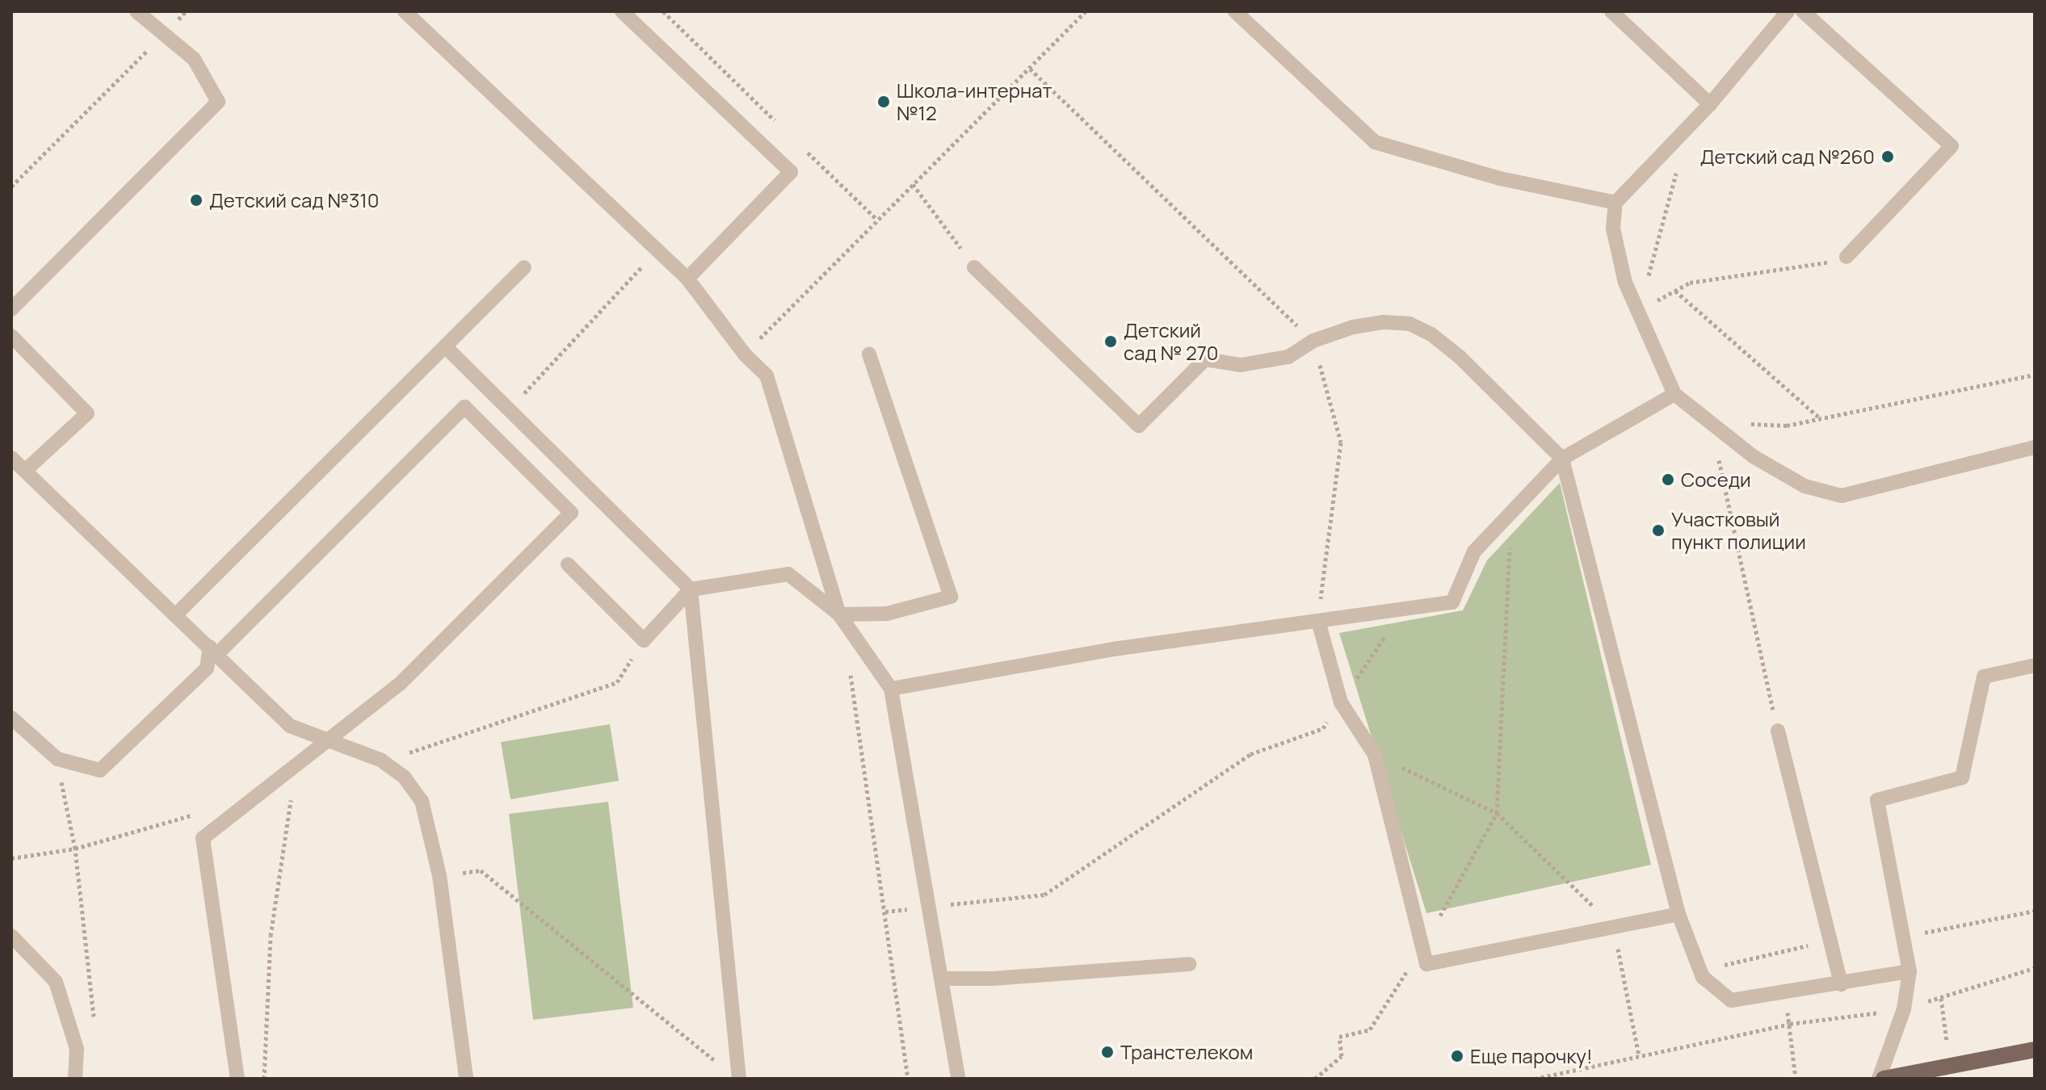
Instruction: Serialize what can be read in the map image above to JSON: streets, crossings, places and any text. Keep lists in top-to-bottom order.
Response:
{
  "places": [
    "Школа-интернат №12",
    "Детский сад №260",
    "Детский сад №310",
    "Детский сад № 270",
    "Соседи",
    "Участковый пункт полиции",
    "Транстелеком",
    "Еще парочку!"
  ]
}
